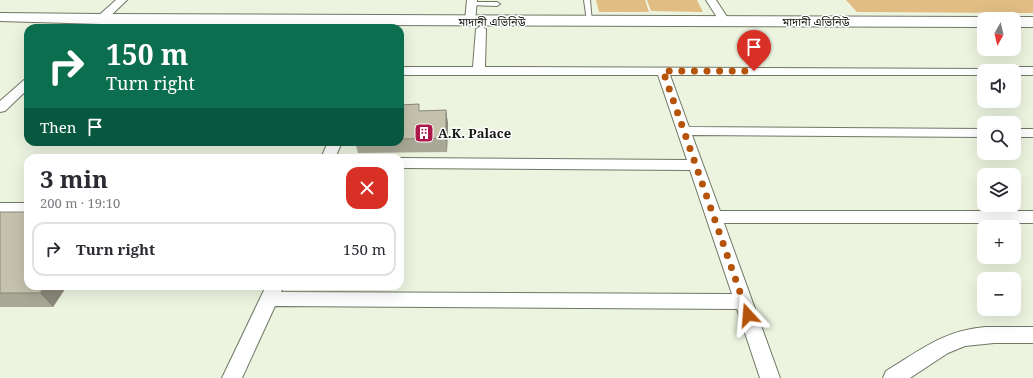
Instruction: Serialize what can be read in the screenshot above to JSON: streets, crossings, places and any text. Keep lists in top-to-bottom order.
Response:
{
  "streets": {
    "main road": ["মাদানী এভিনিউ"]
  },
  "places": {
    "building": ["A.K. Palace"]
  },
  "north": "bottom",
  "page": {
    "map_buttons": ["+", "−"],
    "turn": ["150 m", "Turn right"],
    "then": "Then",
    "heading": ["3 min", "200 m · 19:10"],
    "list": [
      {
        "name": "Turn right",
        "value": "150 m"
      }
    ]
  }
}
